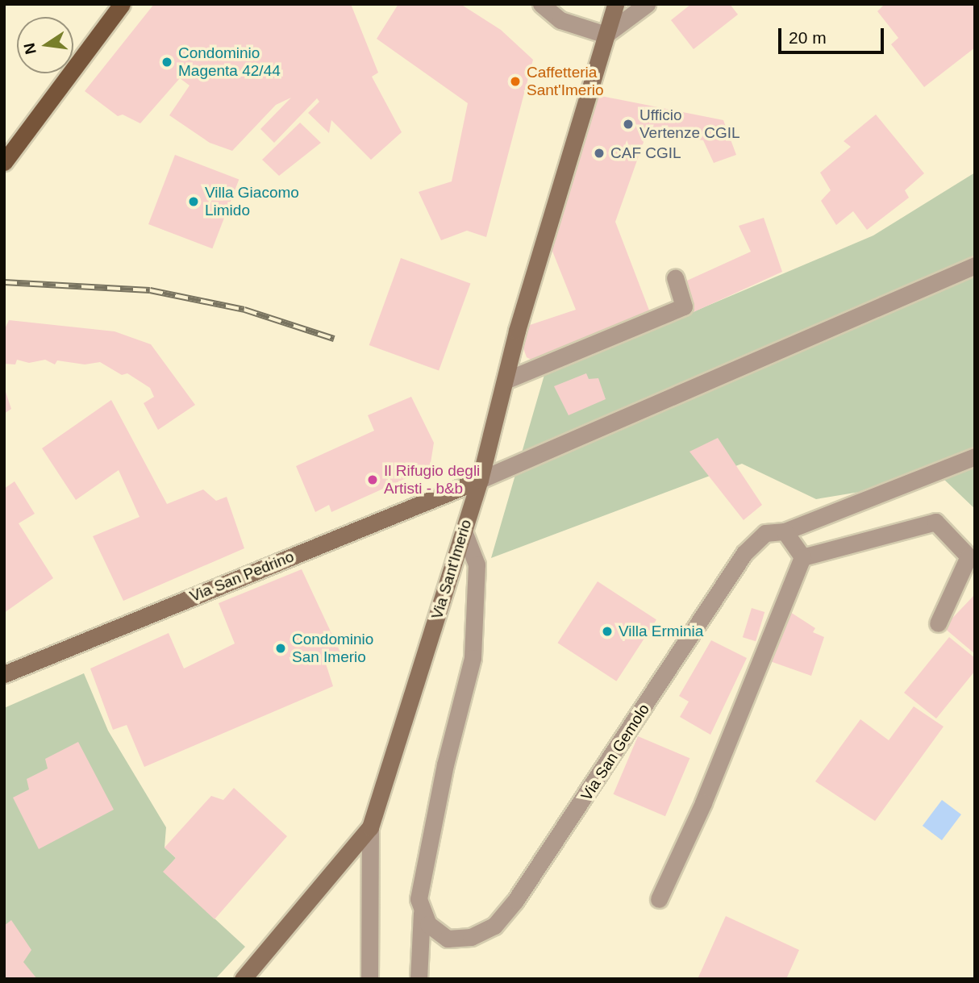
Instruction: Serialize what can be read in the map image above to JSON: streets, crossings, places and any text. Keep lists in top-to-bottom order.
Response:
{
  "streets": {
    "street": ["Via Sant'Imerio", "Via San Pedrino", "Via San Gemolo"]
  },
  "crossings": [
    ["Via Sant'Imerio", "Via San Pedrino"]
  ],
  "places": [
    "Condominio Magenta 42/44",
    "Caffetteria Sant'Imerio",
    "Ufficio Vertenze CGIL",
    "CAF CGIL",
    "Villa Giacomo Limido",
    "Il Rifugio degli Artisti - b&b",
    "Villa Erminia",
    "Condominio San Imerio"
  ],
  "scale_bar": "20 m",
  "north": "left"
}
